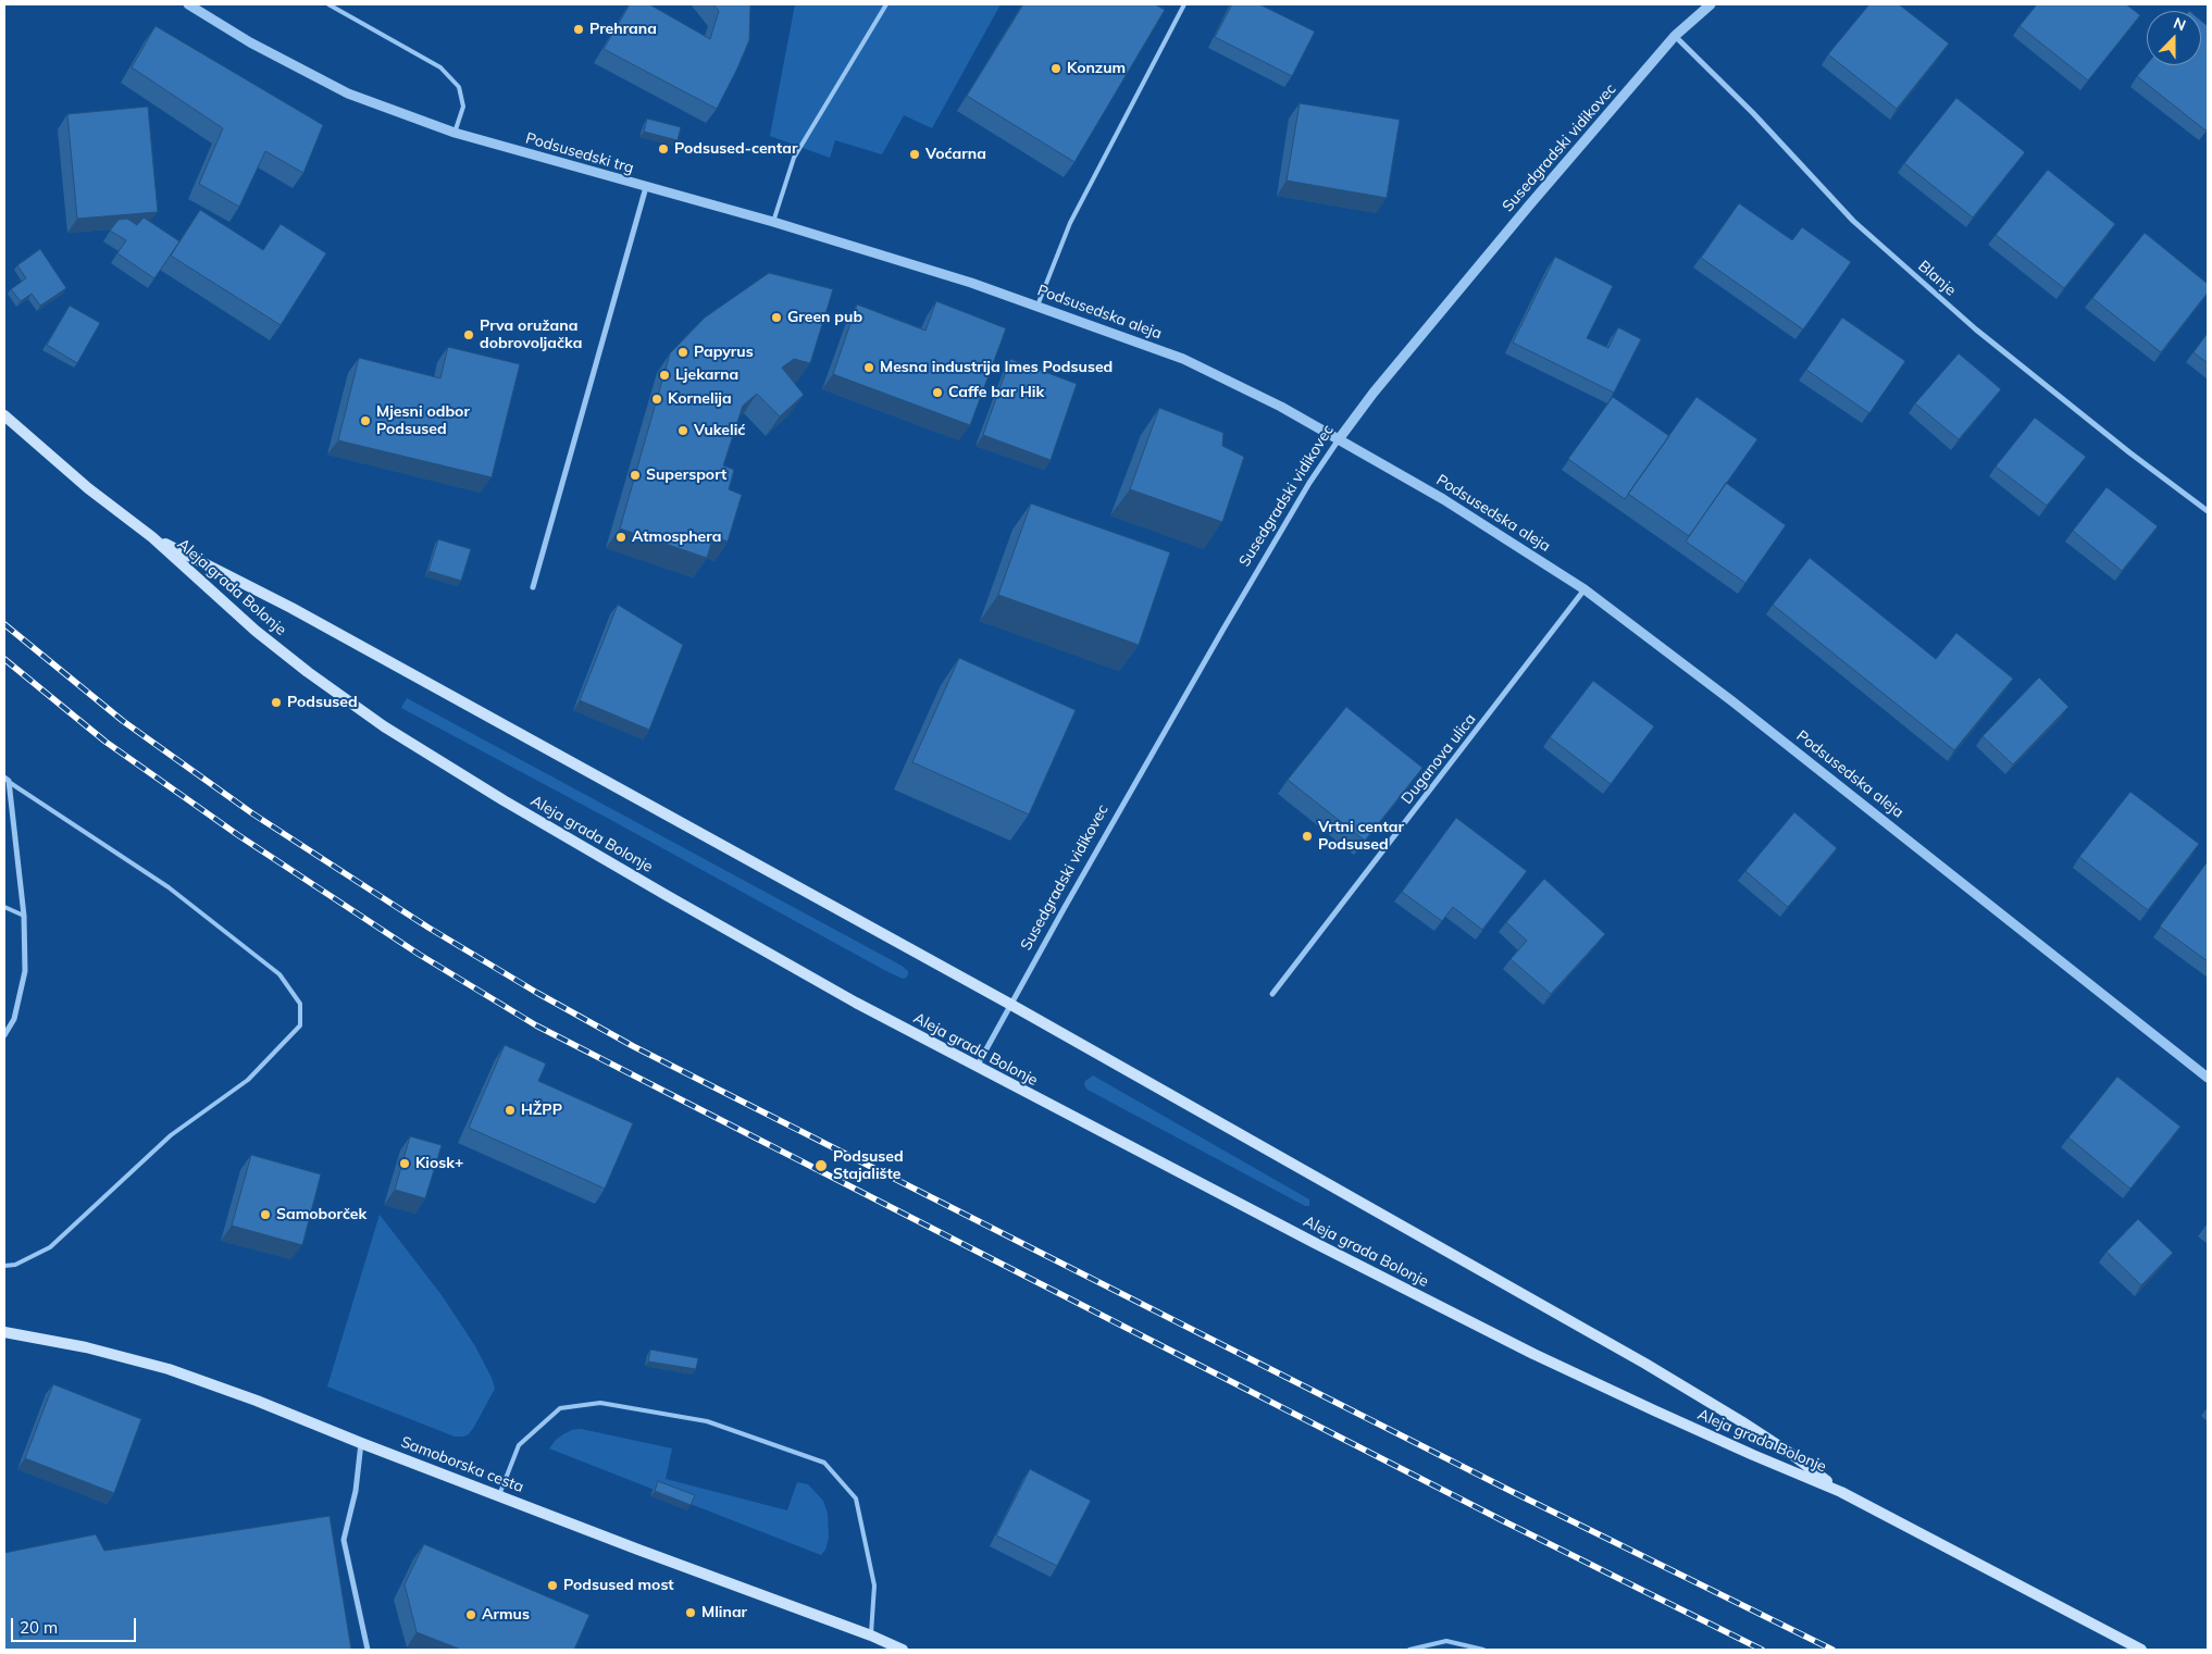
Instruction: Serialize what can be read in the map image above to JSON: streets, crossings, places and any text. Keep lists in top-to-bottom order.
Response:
{
  "streets": {
    "main road": ["Aleja grada Bolonje", "Samoborska cesta"],
    "street": [
      "Susedgradski vidikovec",
      "Podsusedski trg",
      "Blanje",
      "Podsusedska aleja",
      "Duganova ulica"
    ]
  },
  "crossings": [
    ["Susedgradski vidikovec", "Blanje"],
    ["Susedgradski vidikovec", "Podsusedska aleja"],
    ["Susedgradski vidikovec", "Aleja grada Bolonje"],
    ["Podsusedski trg", "Podsusedska aleja"],
    ["Podsusedska aleja", "Duganova ulica"]
  ],
  "places": [
    "Prehrana",
    "Konzum",
    "Podsused-centar",
    "Voćarna",
    "Green pub",
    "Prva oružana dobrovoljačka",
    "Papyrus",
    "Mesna industrija Imes Podsused",
    "Ljekarna",
    "Caffe bar Hik",
    "Kornelija",
    "Mjesni odbor Podsused",
    "Vukelić",
    "Supersport",
    "Atmosphera",
    "Podsused",
    "Vrtni centar Podsused",
    "HŽPP",
    "Kiosk+",
    "Podsused Stajalište",
    "Samoborček",
    "Podsused most",
    "Mlinar",
    "Armus"
  ],
  "scale_bar": "20 m",
  "north": "top"
}
